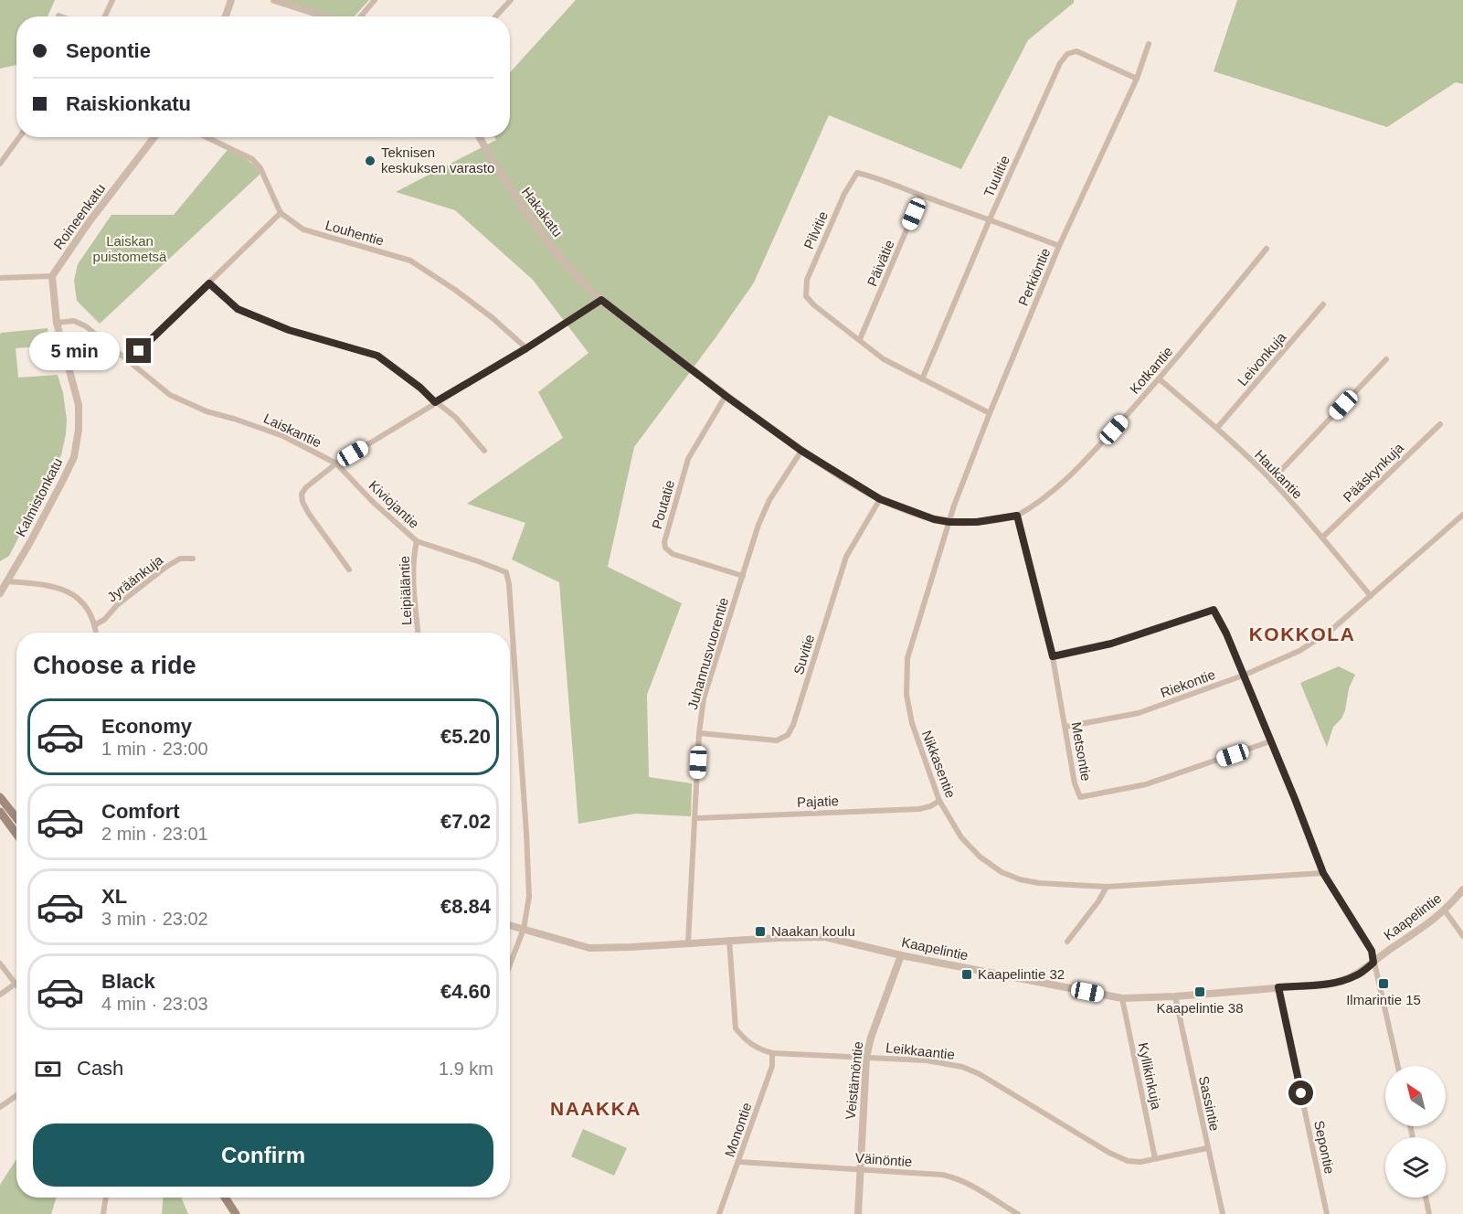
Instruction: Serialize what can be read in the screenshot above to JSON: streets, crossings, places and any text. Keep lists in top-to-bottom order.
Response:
{
  "streets": {
    "street": [
      "Tuulitie",
      "Hakakatu",
      "Roineenkatu",
      "Pilvitie",
      "Louhentie",
      "Päivätie",
      "Perkiöntie",
      "Leivonkuja",
      "Kotkantie",
      "Laiskantie",
      "Pääskynkuja",
      "Haukantie",
      "Kalmistonkatu",
      "Kiviojantie",
      "Poutatie",
      "Jyräänkuja",
      "Leipiäläntie",
      "Juhannusvuorentie",
      "Suvitie",
      "Riekontie",
      "Metsontie",
      "Nikkasentie",
      "Pajatie",
      "Kaapelintie",
      "Leikkaantie",
      "Kyllikinkuja",
      "Veistämöntie",
      "Sassintie",
      "Monontie",
      "Sepontie",
      "Väinöntie"
    ]
  },
  "crossings": [
    ["Tuulitie", "Pilvitie"],
    ["Tuulitie", "Perkiöntie"],
    ["Hakakatu", "Perkiöntie"],
    ["Hakakatu", "Kotkantie"],
    ["Hakakatu", "Poutatie"],
    ["Hakakatu", "Juhannusvuorentie"],
    ["Hakakatu", "Suvitie"],
    ["Hakakatu", "Metsontie"],
    ["Hakakatu", "Nikkasentie"],
    ["Roineenkatu", "Kalmistonkatu"],
    ["Pilvitie", "Päivätie"],
    ["Pilvitie", "Perkiöntie"],
    ["Perkiöntie", "Nikkasentie"],
    ["Leivonkuja", "Haukantie"],
    ["Kotkantie", "Haukantie"],
    ["Kotkantie", "Metsontie"],
    ["Laiskantie", "Kalmistonkatu"],
    ["Laiskantie", "Kiviojantie"],
    ["Pääskynkuja", "Haukantie"],
    ["Haukantie", "Riekontie"],
    ["Kiviojantie", "Leipiäläntie"],
    ["Kiviojantie", "Kaapelintie"],
    ["Poutatie", "Juhannusvuorentie"],
    ["Juhannusvuorentie", "Suvitie"],
    ["Juhannusvuorentie", "Pajatie"],
    ["Juhannusvuorentie", "Kaapelintie"],
    ["Riekontie", "Metsontie"],
    ["Nikkasentie", "Pajatie"],
    ["Kaapelintie", "Leikkaantie"],
    ["Kaapelintie", "Kyllikinkuja"],
    ["Kaapelintie", "Veistämöntie"],
    ["Kaapelintie", "Sassintie"],
    ["Kaapelintie", "Sepontie"],
    ["Leikkaantie", "Kyllikinkuja"],
    ["Leikkaantie", "Veistämöntie"],
    ["Leikkaantie", "Sassintie"],
    ["Leikkaantie", "Monontie"],
    ["Veistämöntie", "Väinöntie"],
    ["Monontie", "Väinöntie"]
  ],
  "districts": ["KOKKOLA", "NAAKKA"],
  "parks": ["Laiskan puistometsä"],
  "places": {
    "other": ["Teknisen keskuksen varasto"],
    "transit": [
      "Naakan koulu",
      "Kaapelintie 32",
      "Ilmarintie 15",
      "Kaapelintie 38"
    ]
  },
  "north": "top left",
  "page": {
    "banner": ["Sepontie", "Raiskionkatu"],
    "bubble": "5 min",
    "heading": "Choose a ride",
    "list": [
      {
        "name": "Economy",
        "note": "1 min · 23:00",
        "value": "€5.20"
      },
      {
        "name": "Comfort",
        "note": "2 min · 23:01",
        "value": "€7.02"
      },
      {
        "name": "XL",
        "note": "3 min · 23:02",
        "value": "€8.84"
      },
      {
        "name": "Black",
        "note": "4 min · 23:03",
        "value": "€4.60"
      }
    ],
    "pay": ["Cash", "1.9 km"],
    "buttons": "Confirm"
  }
}
